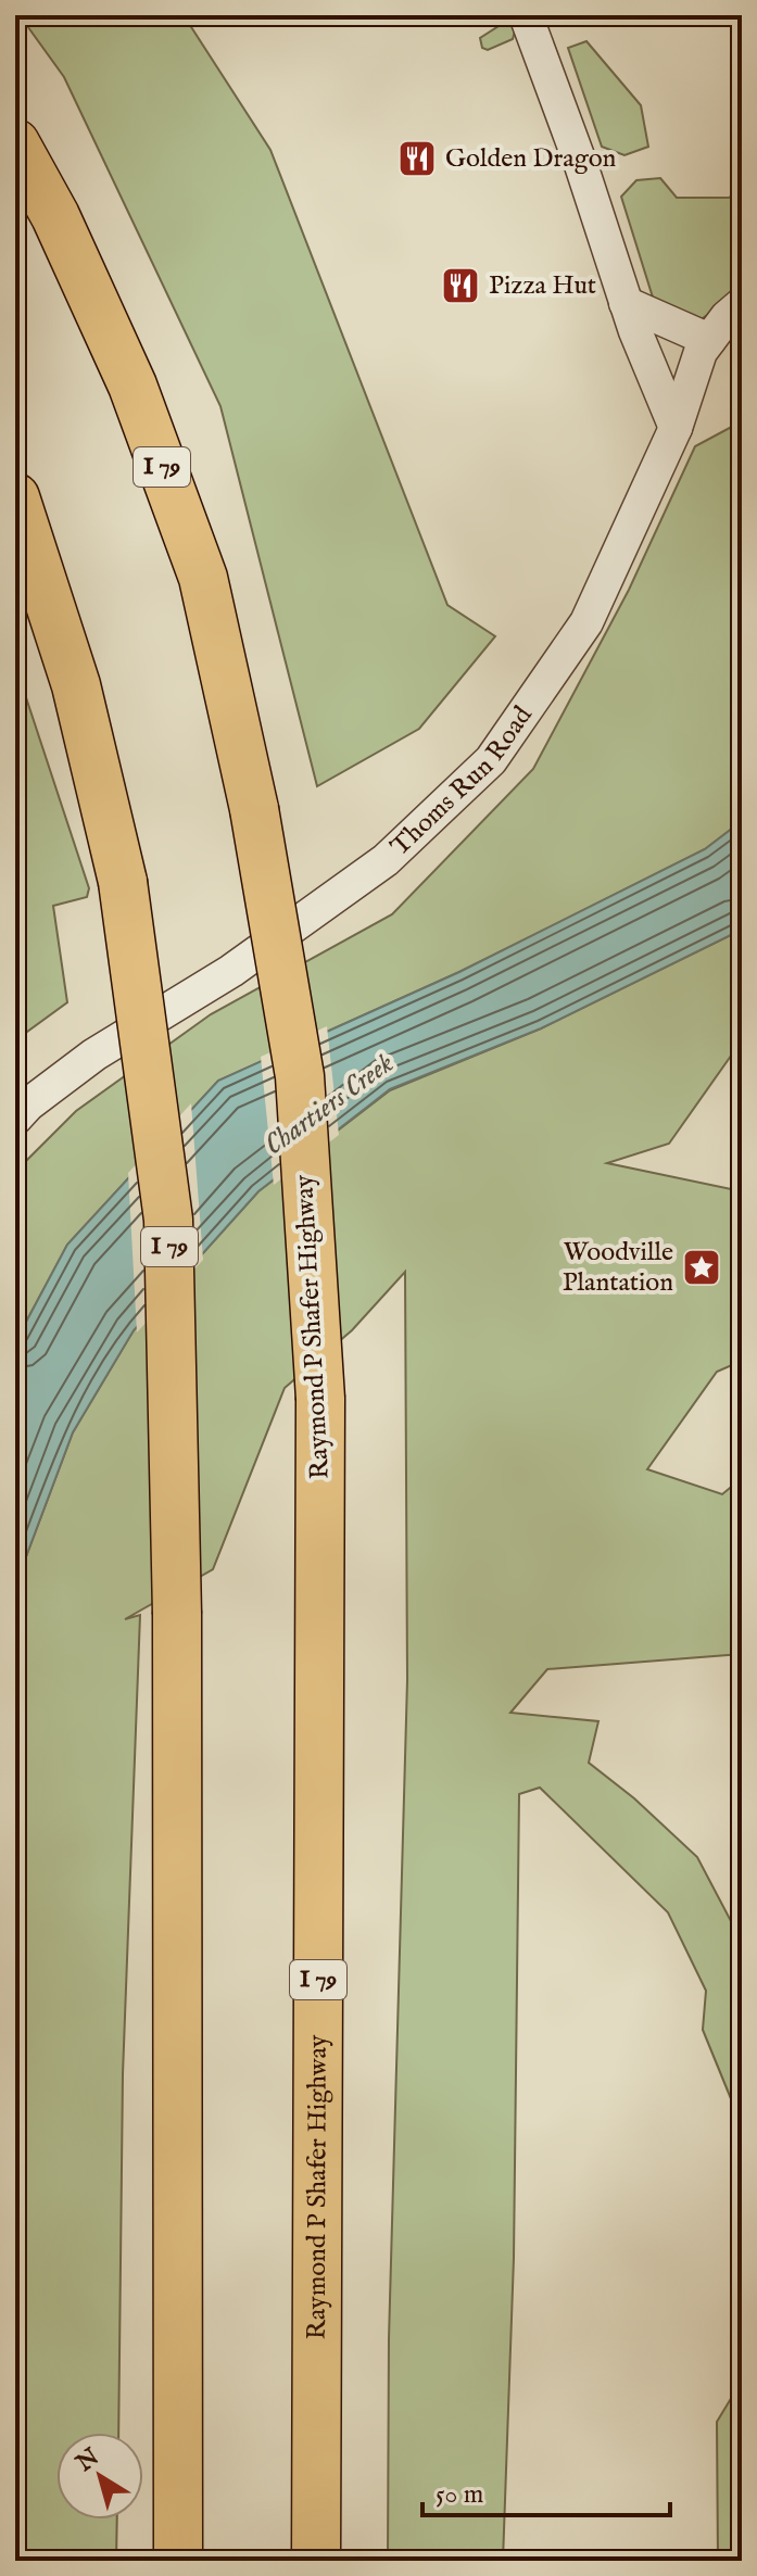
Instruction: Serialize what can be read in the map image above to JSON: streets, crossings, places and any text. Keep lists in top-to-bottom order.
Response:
{
  "streets": {
    "highway": ["I 79", "Raymond P Shafer Highway"],
    "street": ["Thoms Run Road"]
  },
  "water": ["Chartiers Creek"],
  "places": {
    "restaurant": ["Golden Dragon", "Pizza Hut"],
    "place": ["Woodville Plantation"]
  },
  "scale_bar": "50 m",
  "north": "top left"
}
